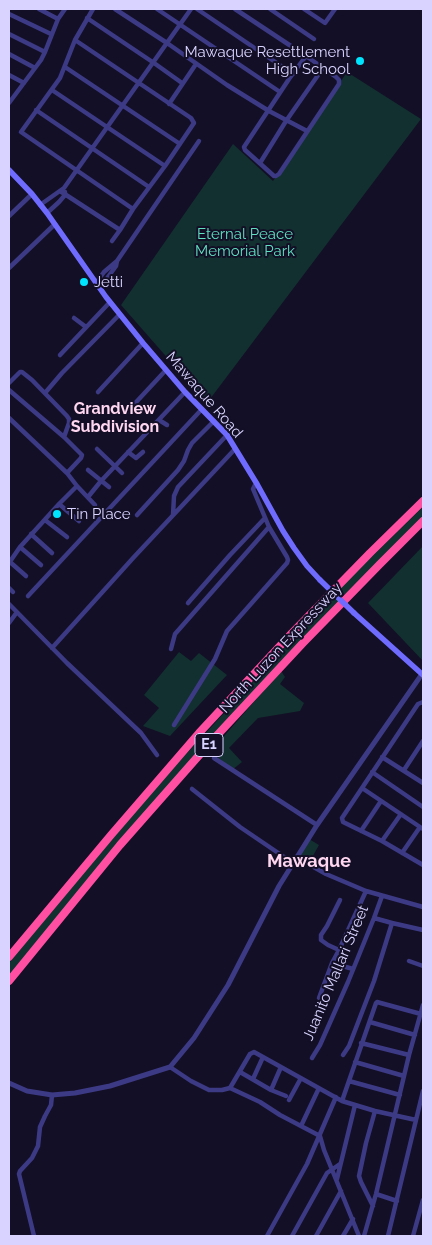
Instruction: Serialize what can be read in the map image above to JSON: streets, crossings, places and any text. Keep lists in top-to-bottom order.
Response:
{
  "streets": {
    "highway": ["North Luzon Expressway", "E1"],
    "main road": ["Mawaque Road"],
    "street": ["Juanito Mallari Street"]
  },
  "districts": ["Grandview Subdivision", "Mawaque"],
  "parks": ["Eternal Peace Memorial Park"],
  "places": ["Mawaque Resettlement High School", "Jetti", "Tin Place"]
}
